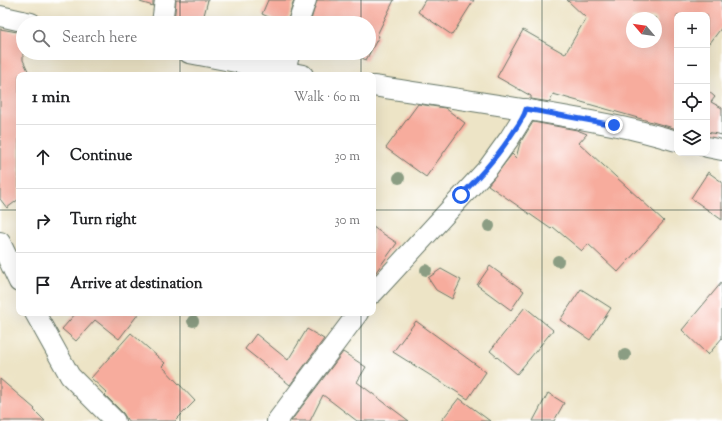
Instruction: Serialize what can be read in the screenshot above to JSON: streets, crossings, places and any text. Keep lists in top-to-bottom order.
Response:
{
  "north": "top left",
  "page": {
    "map_buttons": ["+", "−"],
    "search": "Search here",
    "heading": ["1 min", "Walk · 60 m"],
    "list": [
      ["Continue", "30 m"],
      ["Turn right", "30 m"],
      "Arrive at destination"
    ]
  }
}
